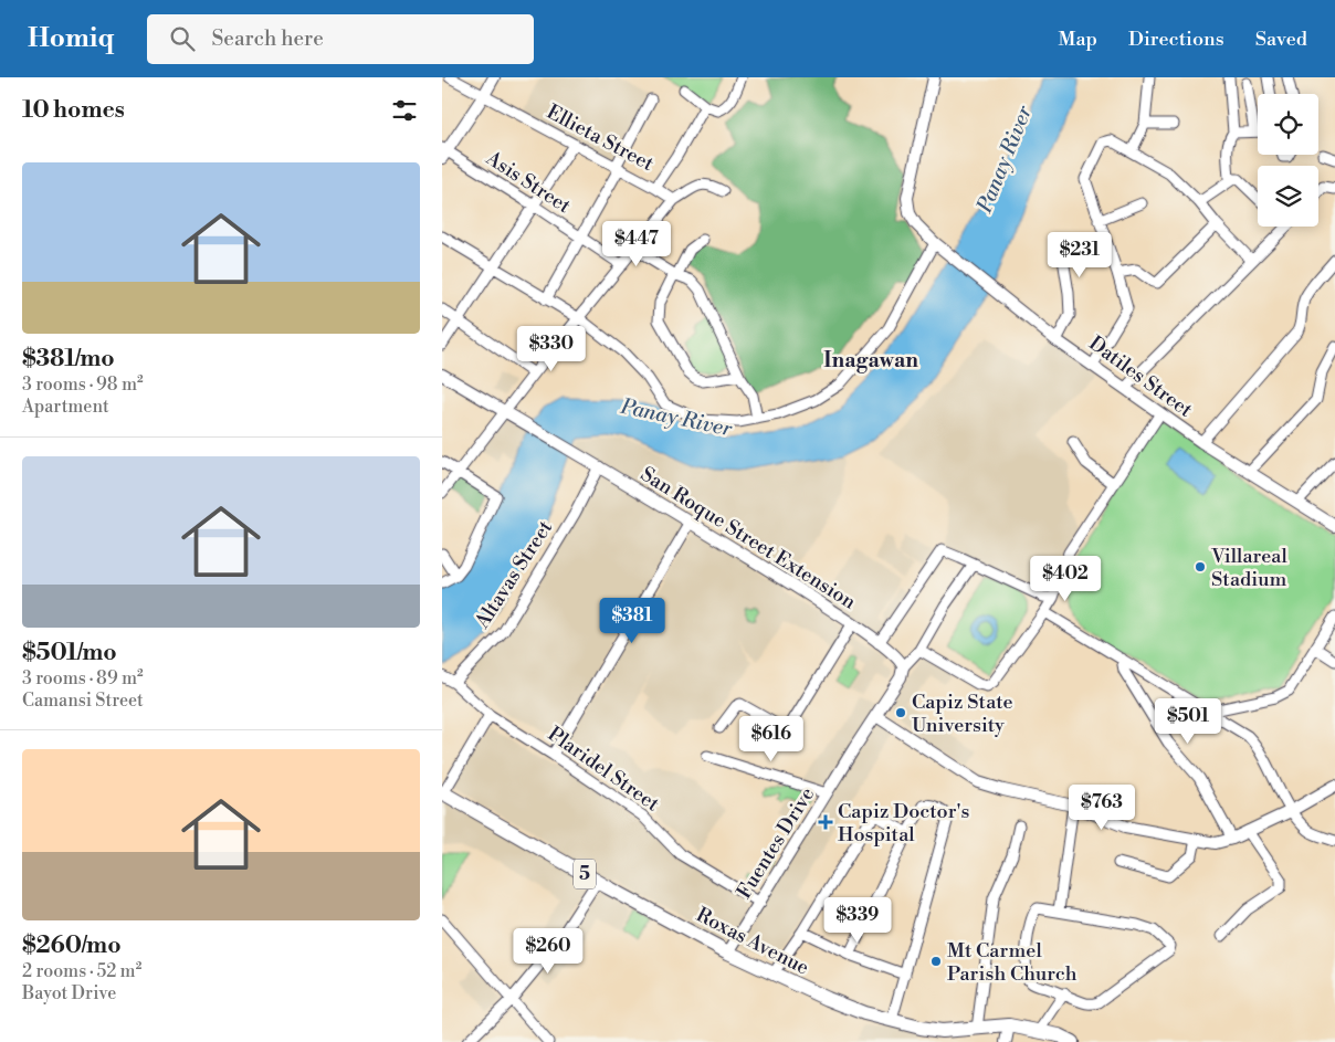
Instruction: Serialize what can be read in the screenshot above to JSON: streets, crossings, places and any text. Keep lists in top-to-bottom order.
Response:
{
  "streets": {
    "highway": ["5", "Roxas Avenue"],
    "main road": ["Datiles Street", "San Roque Street Extension", "Fuentes Drive"],
    "street": [
      "Ellieta Street",
      "Asis Street",
      "Altavas Street",
      "Plaridel Street"
    ]
  },
  "crossings": [
    ["San Roque Street Extension", "Altavas Street"],
    ["San Roque Street Extension", "Fuentes Drive"],
    ["Altavas Street", "Plaridel Street"],
    ["Plaridel Street", "Fuentes Drive"],
    ["Fuentes Drive", "Roxas Avenue"]
  ],
  "districts": ["Inagawan"],
  "water": ["Panay River"],
  "places": {
    "other": ["Villareal Stadium", "Capiz State University", "Mt Carmel Parish Church"],
    "health": ["Capiz Doctor's Hospital"]
  },
  "page": {
    "header": "Homiq",
    "search": "Search here",
    "nav": ["Map", "Directions", "Saved"],
    "heading": "10 homes",
    "list": [
      {
        "name": "$381/mo",
        "note": "3 rooms · 98 m² · Apartment"
      },
      {
        "name": "$501/mo",
        "note": "3 rooms · 89 m² · Camansi Street"
      },
      {
        "name": "$260/mo",
        "note": "2 rooms · 52 m² · Bayot Drive"
      }
    ],
    "price": [
      "$447",
      "$231",
      "$330",
      "$402",
      "$381",
      "$501",
      "$616",
      "$763",
      "$339",
      "$260"
    ]
  }
}
